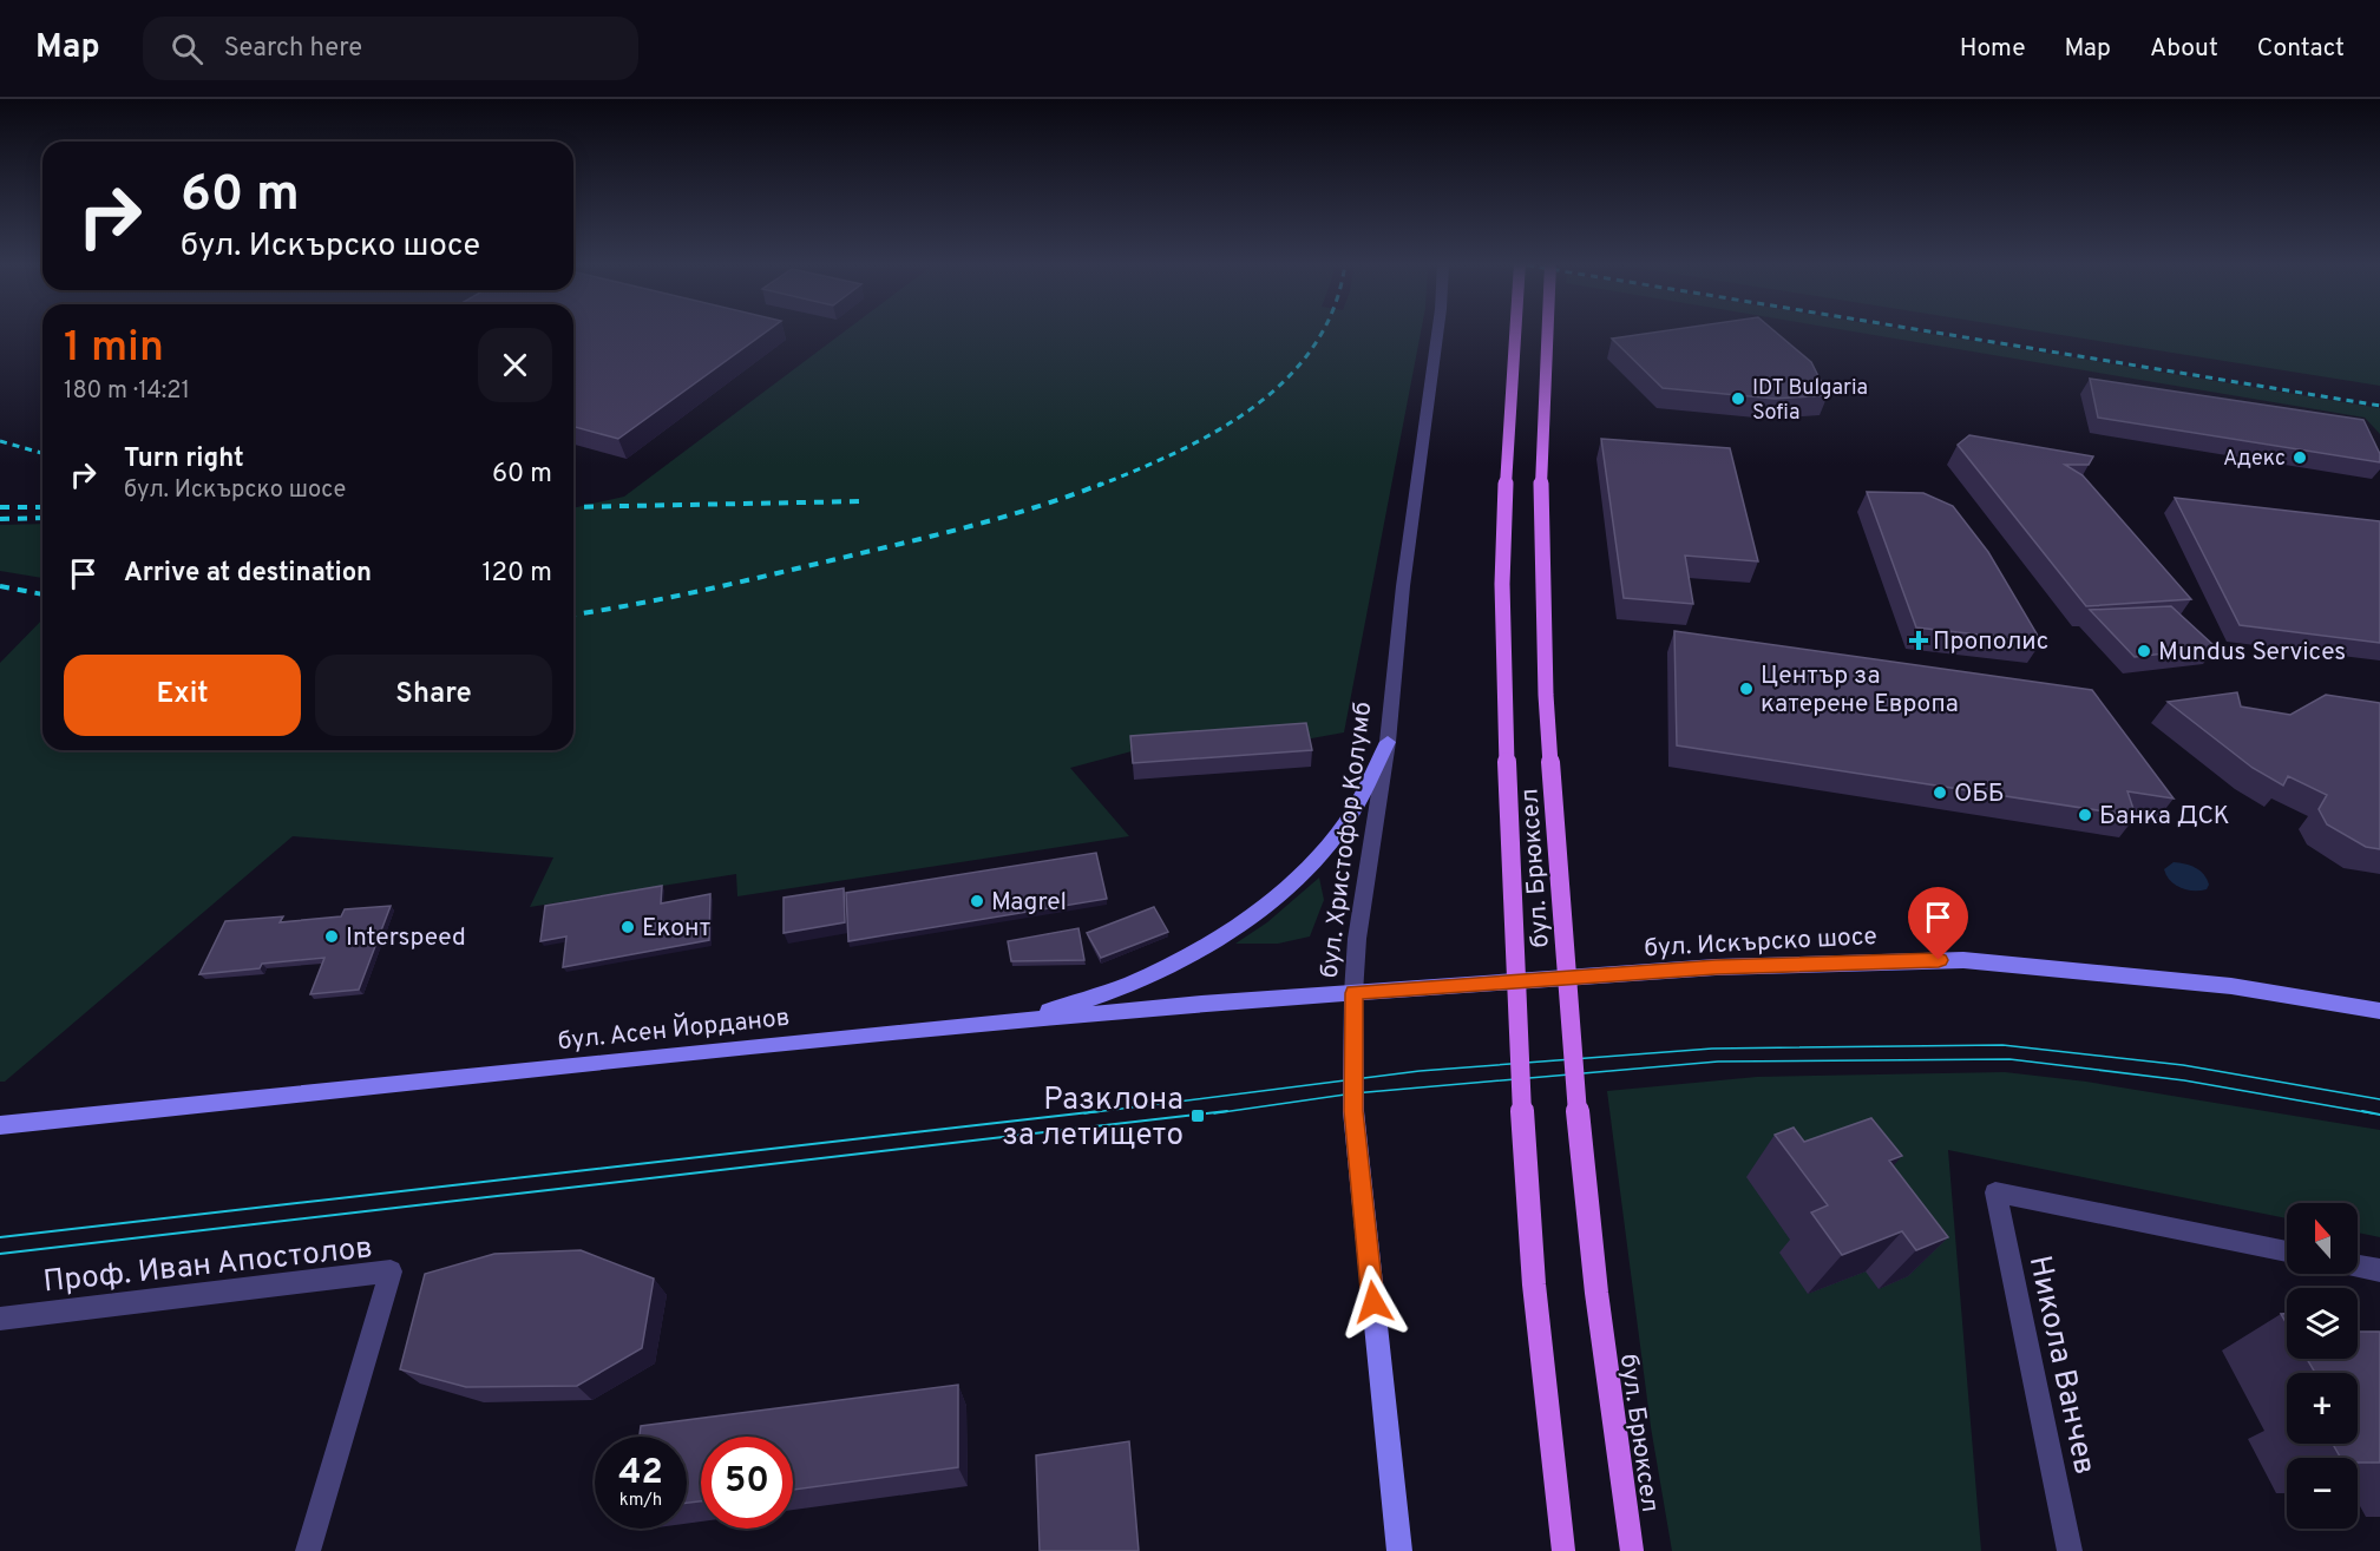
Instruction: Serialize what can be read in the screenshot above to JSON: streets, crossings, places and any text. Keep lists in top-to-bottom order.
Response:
{
  "streets": {
    "main road": [
      "бул. Христофор Колумб",
      "бул. Брюксел",
      "бул. Искърско шосе",
      "бул. Асен Йорданов"
    ],
    "street": ["Проф. Иван Апостолов", "Никола Ванчев"]
  },
  "crossings": [
    ["бул. Христофор Колумб", "бул. Искърско шосе"],
    ["бул. Христофор Колумб", "бул. Асен Йорданов"],
    ["бул. Искърско шосе", "бул. Асен Йорданов"]
  ],
  "places": {
    "other": [
      "IDT Bulgaria Sofia",
      "Адекс",
      "Mundus Services",
      "Център за катерене Европа",
      "ОББ",
      "Банка ДСК",
      "Magrel",
      "Еконт",
      "Interspeed"
    ],
    "health": ["Прополис"],
    "transit": ["Разклона за летището"]
  },
  "north": "top",
  "page": {
    "header": "Map",
    "search": "Search here",
    "nav": [
      "Home",
      "Map",
      "About",
      "Contact"
    ],
    "turn": ["60 m", "бул. Искърско шосе"],
    "heading": ["1 min", "180 m · 14:21"],
    "list": [
      {
        "name": "Turn right",
        "note": "бул. Искърско шосе",
        "value": "60 m"
      },
      {
        "name": "Arrive at destination",
        "value": "120 m"
      }
    ],
    "buttons": ["Exit", "Share"],
    "map_buttons": ["+", "−"],
    "speed": "42 km/h",
    "limit": "50"
  }
}
